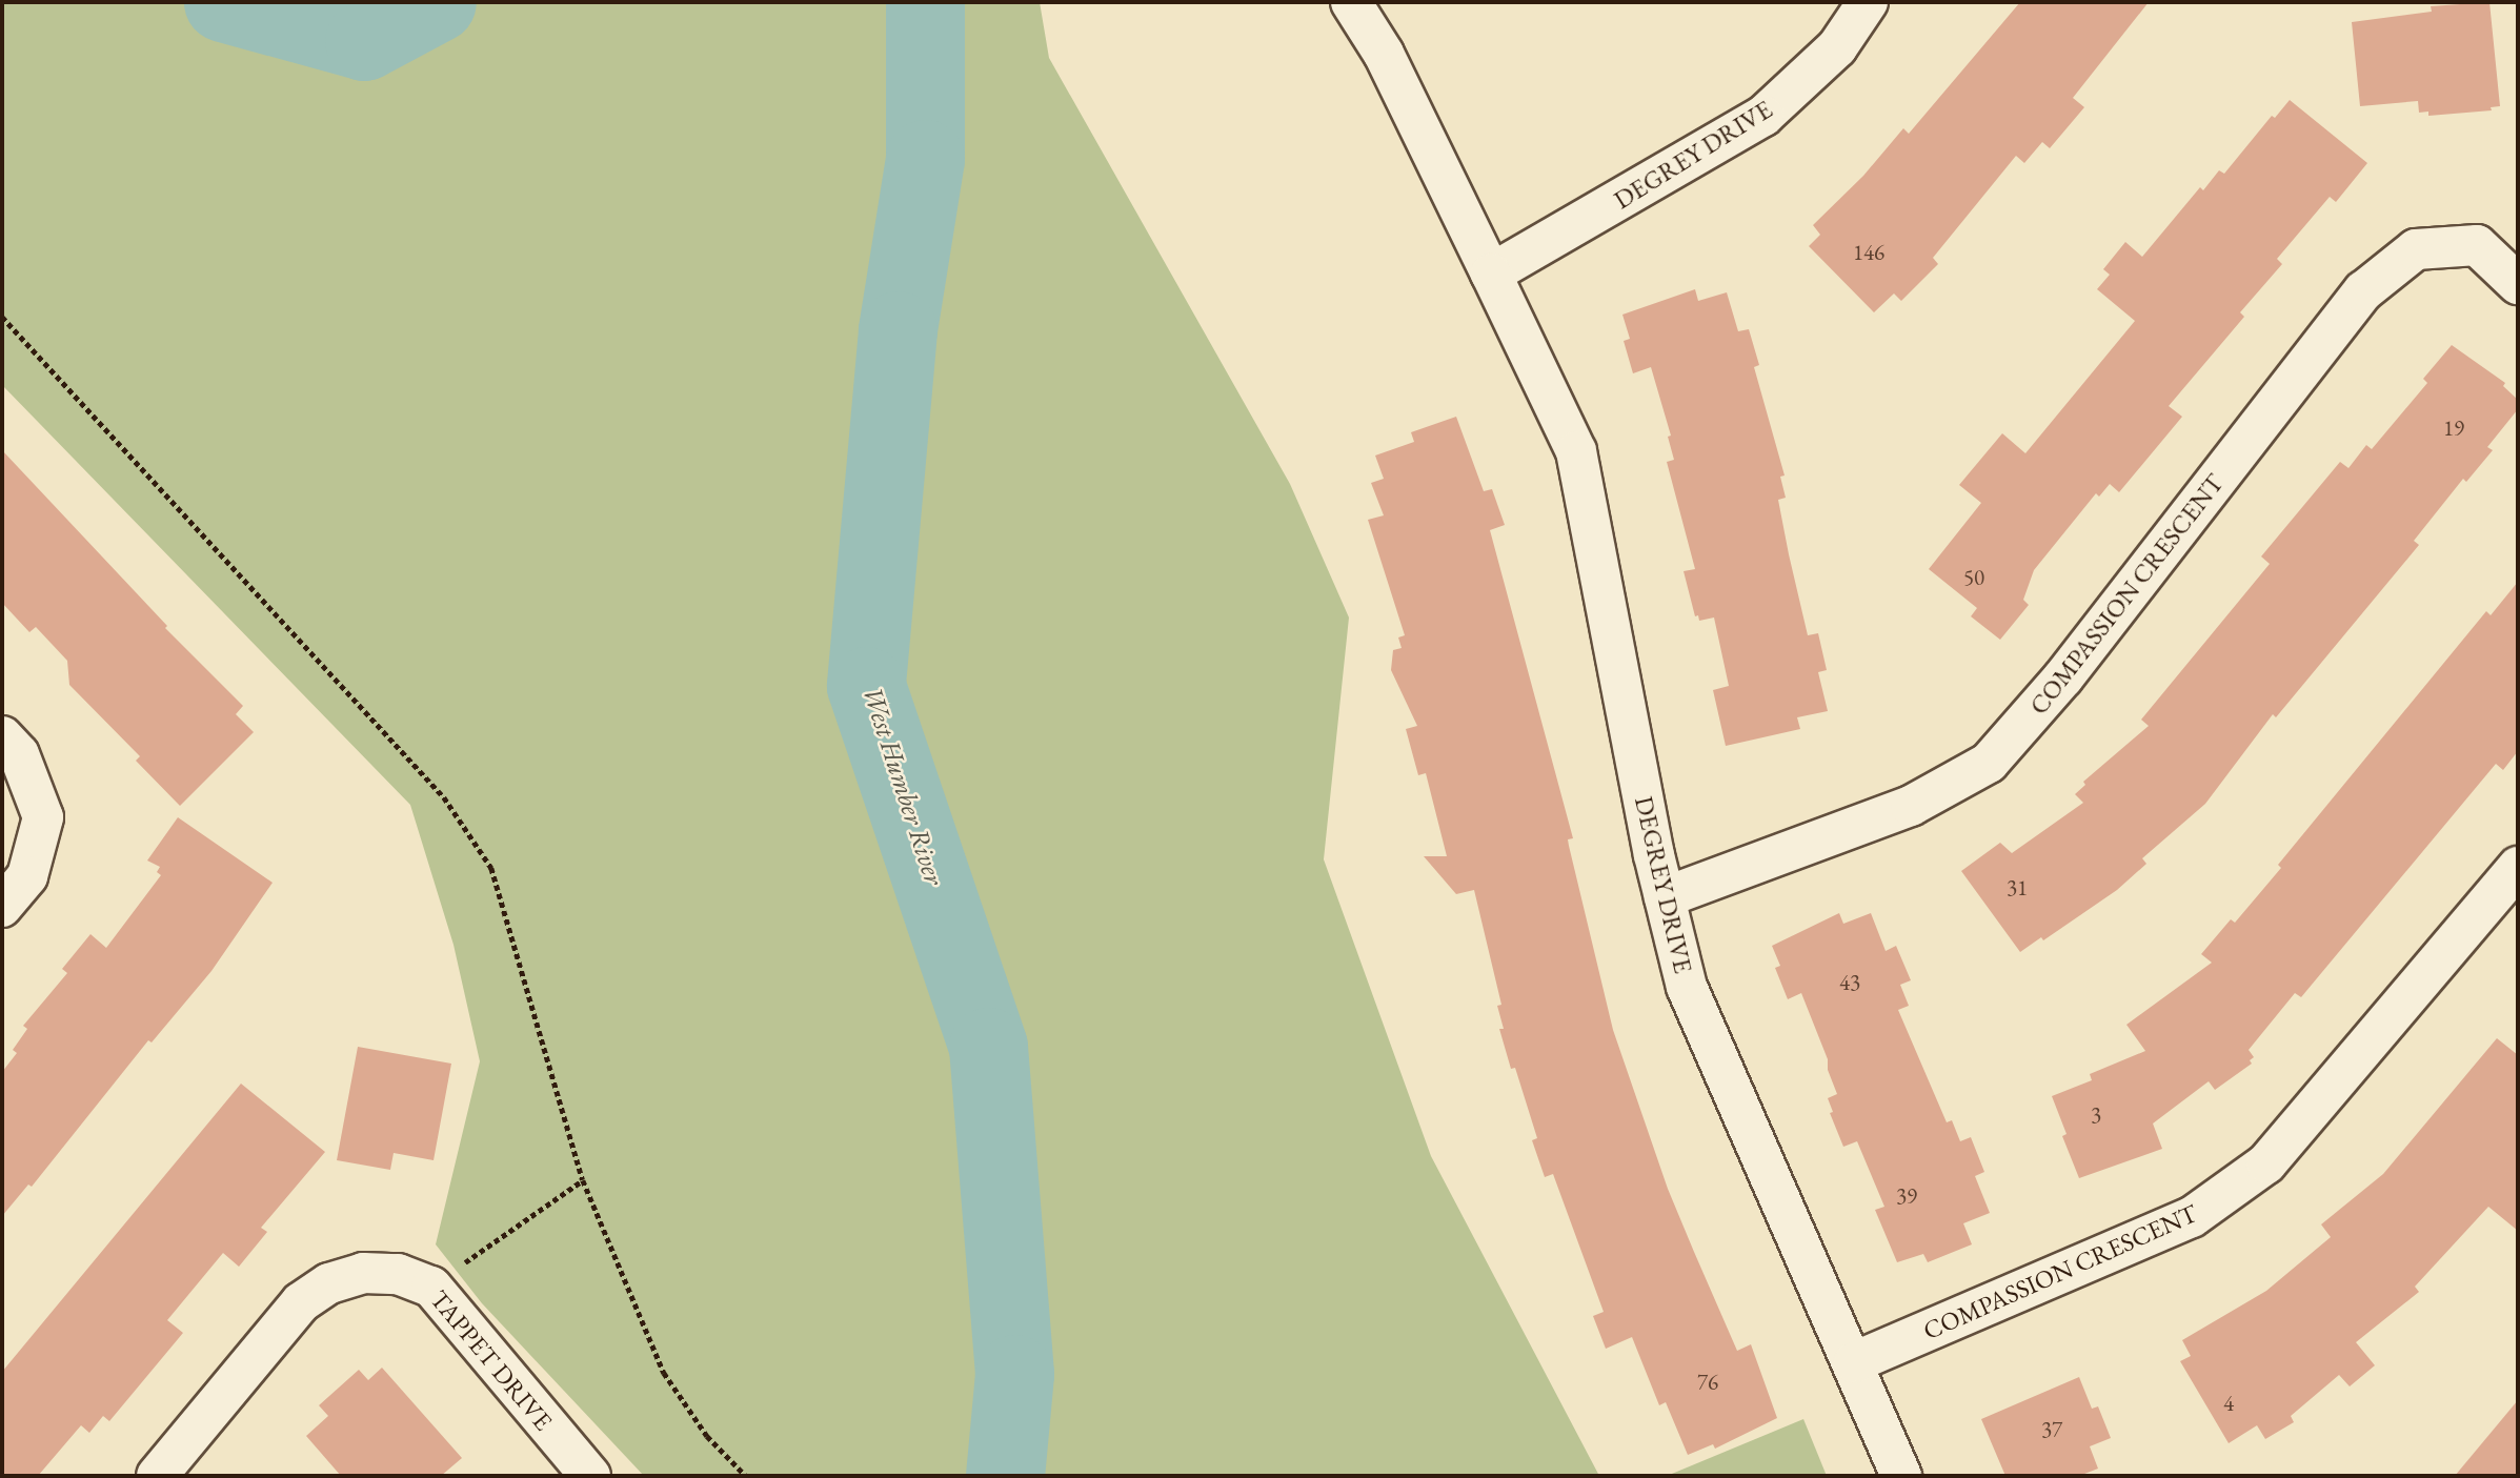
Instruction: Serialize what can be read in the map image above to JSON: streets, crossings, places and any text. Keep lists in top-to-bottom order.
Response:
{
  "streets": {
    "street": ["DEGREY DRIVE", "COMPASSION CRESCENT", "TAPPET DRIVE"]
  },
  "crossings": [
    ["DEGREY DRIVE", "COMPASSION CRESCENT"]
  ],
  "water": ["West Humber River"],
  "house_numbers": [
    "146",
    "19",
    "50",
    "31",
    "43",
    "3",
    "39",
    "76",
    "4",
    "37"
  ]
}
